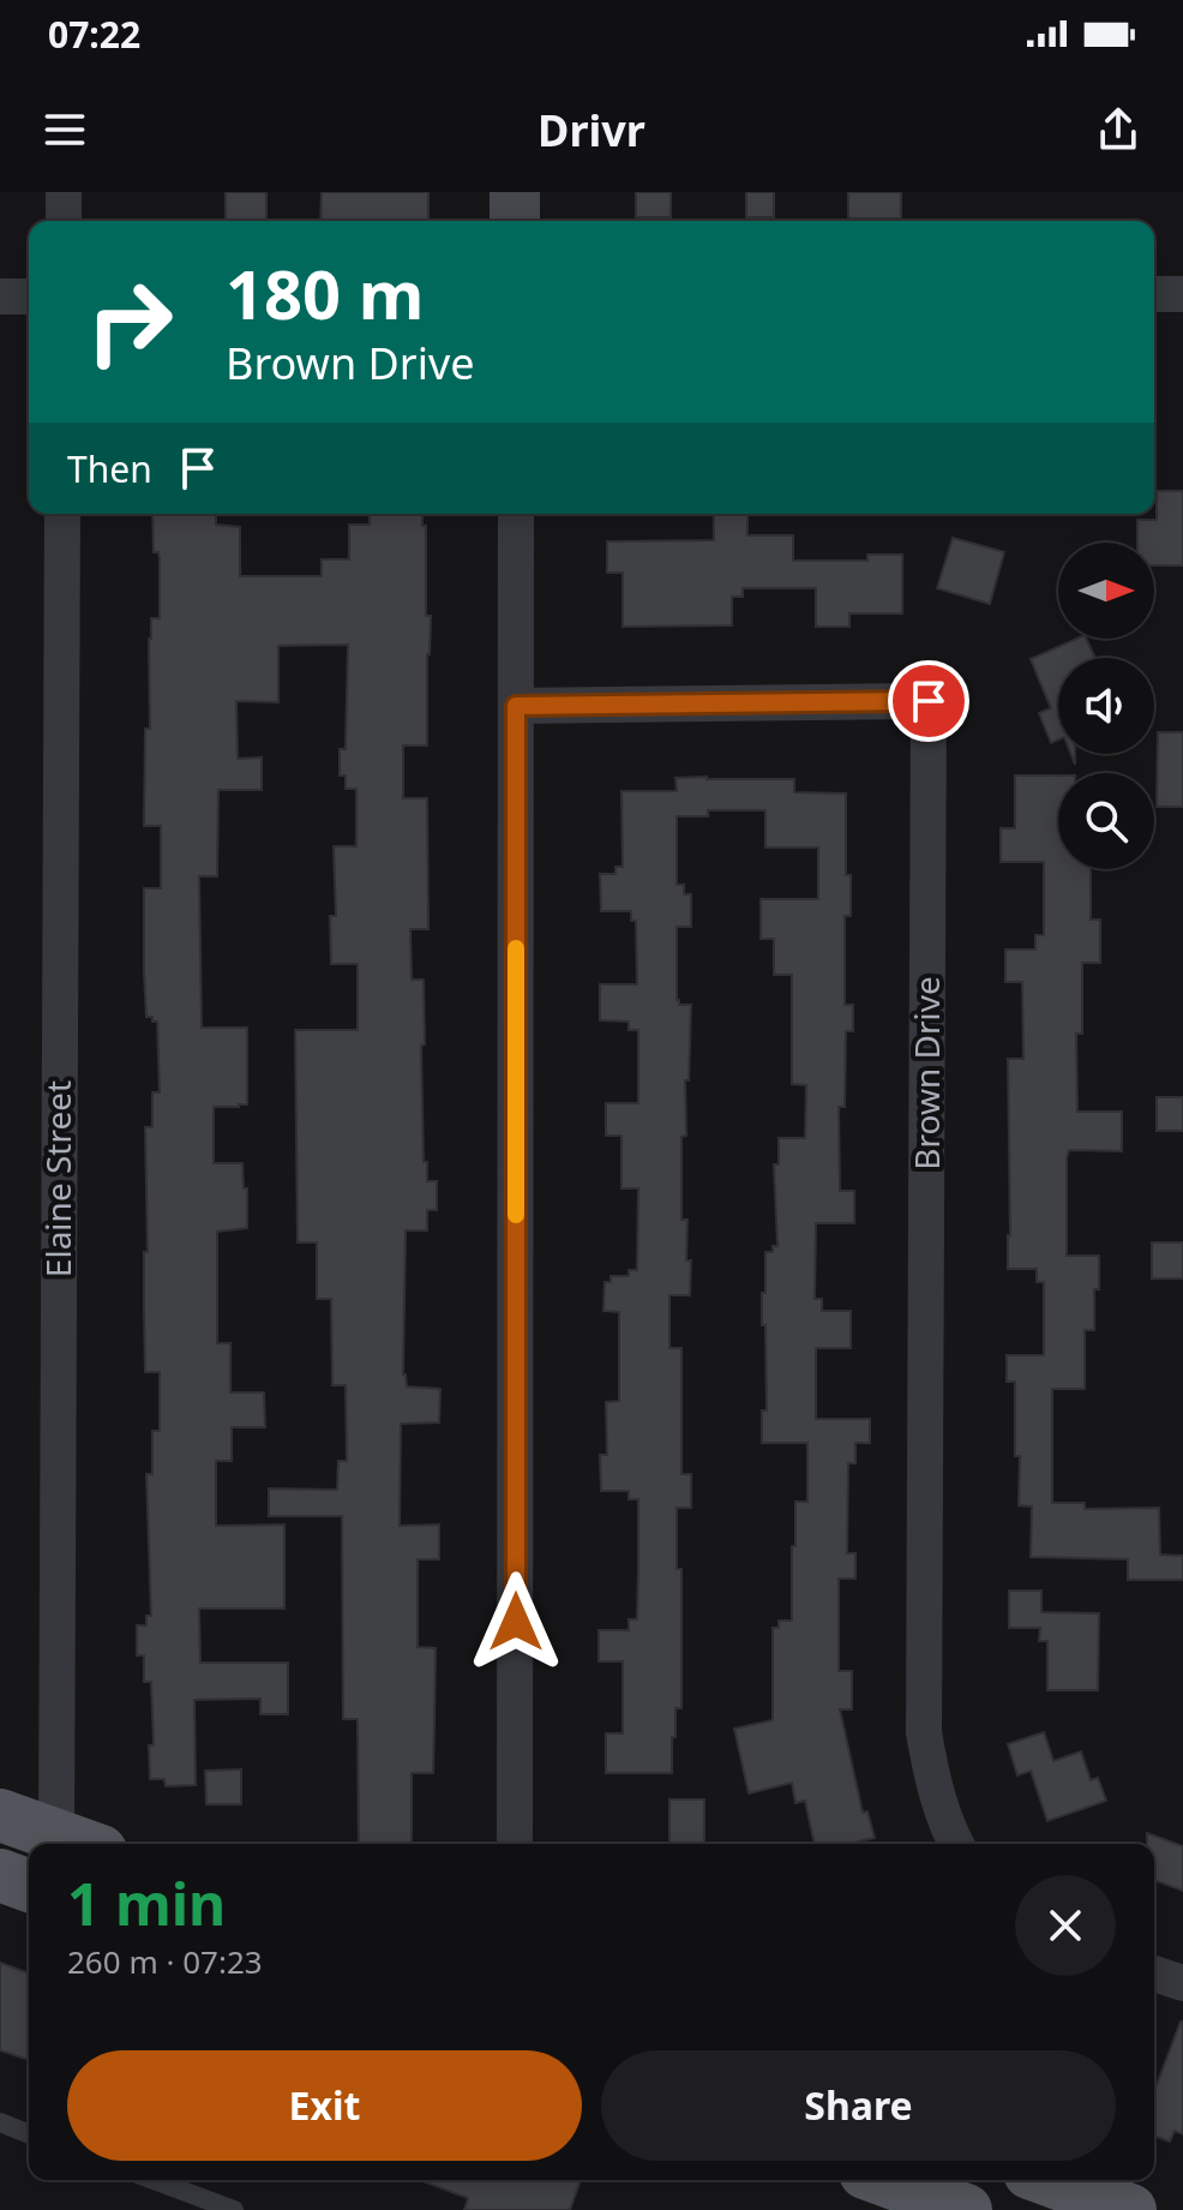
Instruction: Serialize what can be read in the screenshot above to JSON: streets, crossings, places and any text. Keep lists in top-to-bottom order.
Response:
{
  "streets": {
    "street": ["Brown Drive", "Elaine Street"]
  },
  "north": "right",
  "page": {
    "status": "07:22",
    "header": "Drivr",
    "turn": ["180 m", "Brown Drive"],
    "then": "Then",
    "heading": ["1 min", "260 m · 07:23"],
    "buttons": ["Exit", "Share"]
  }
}
